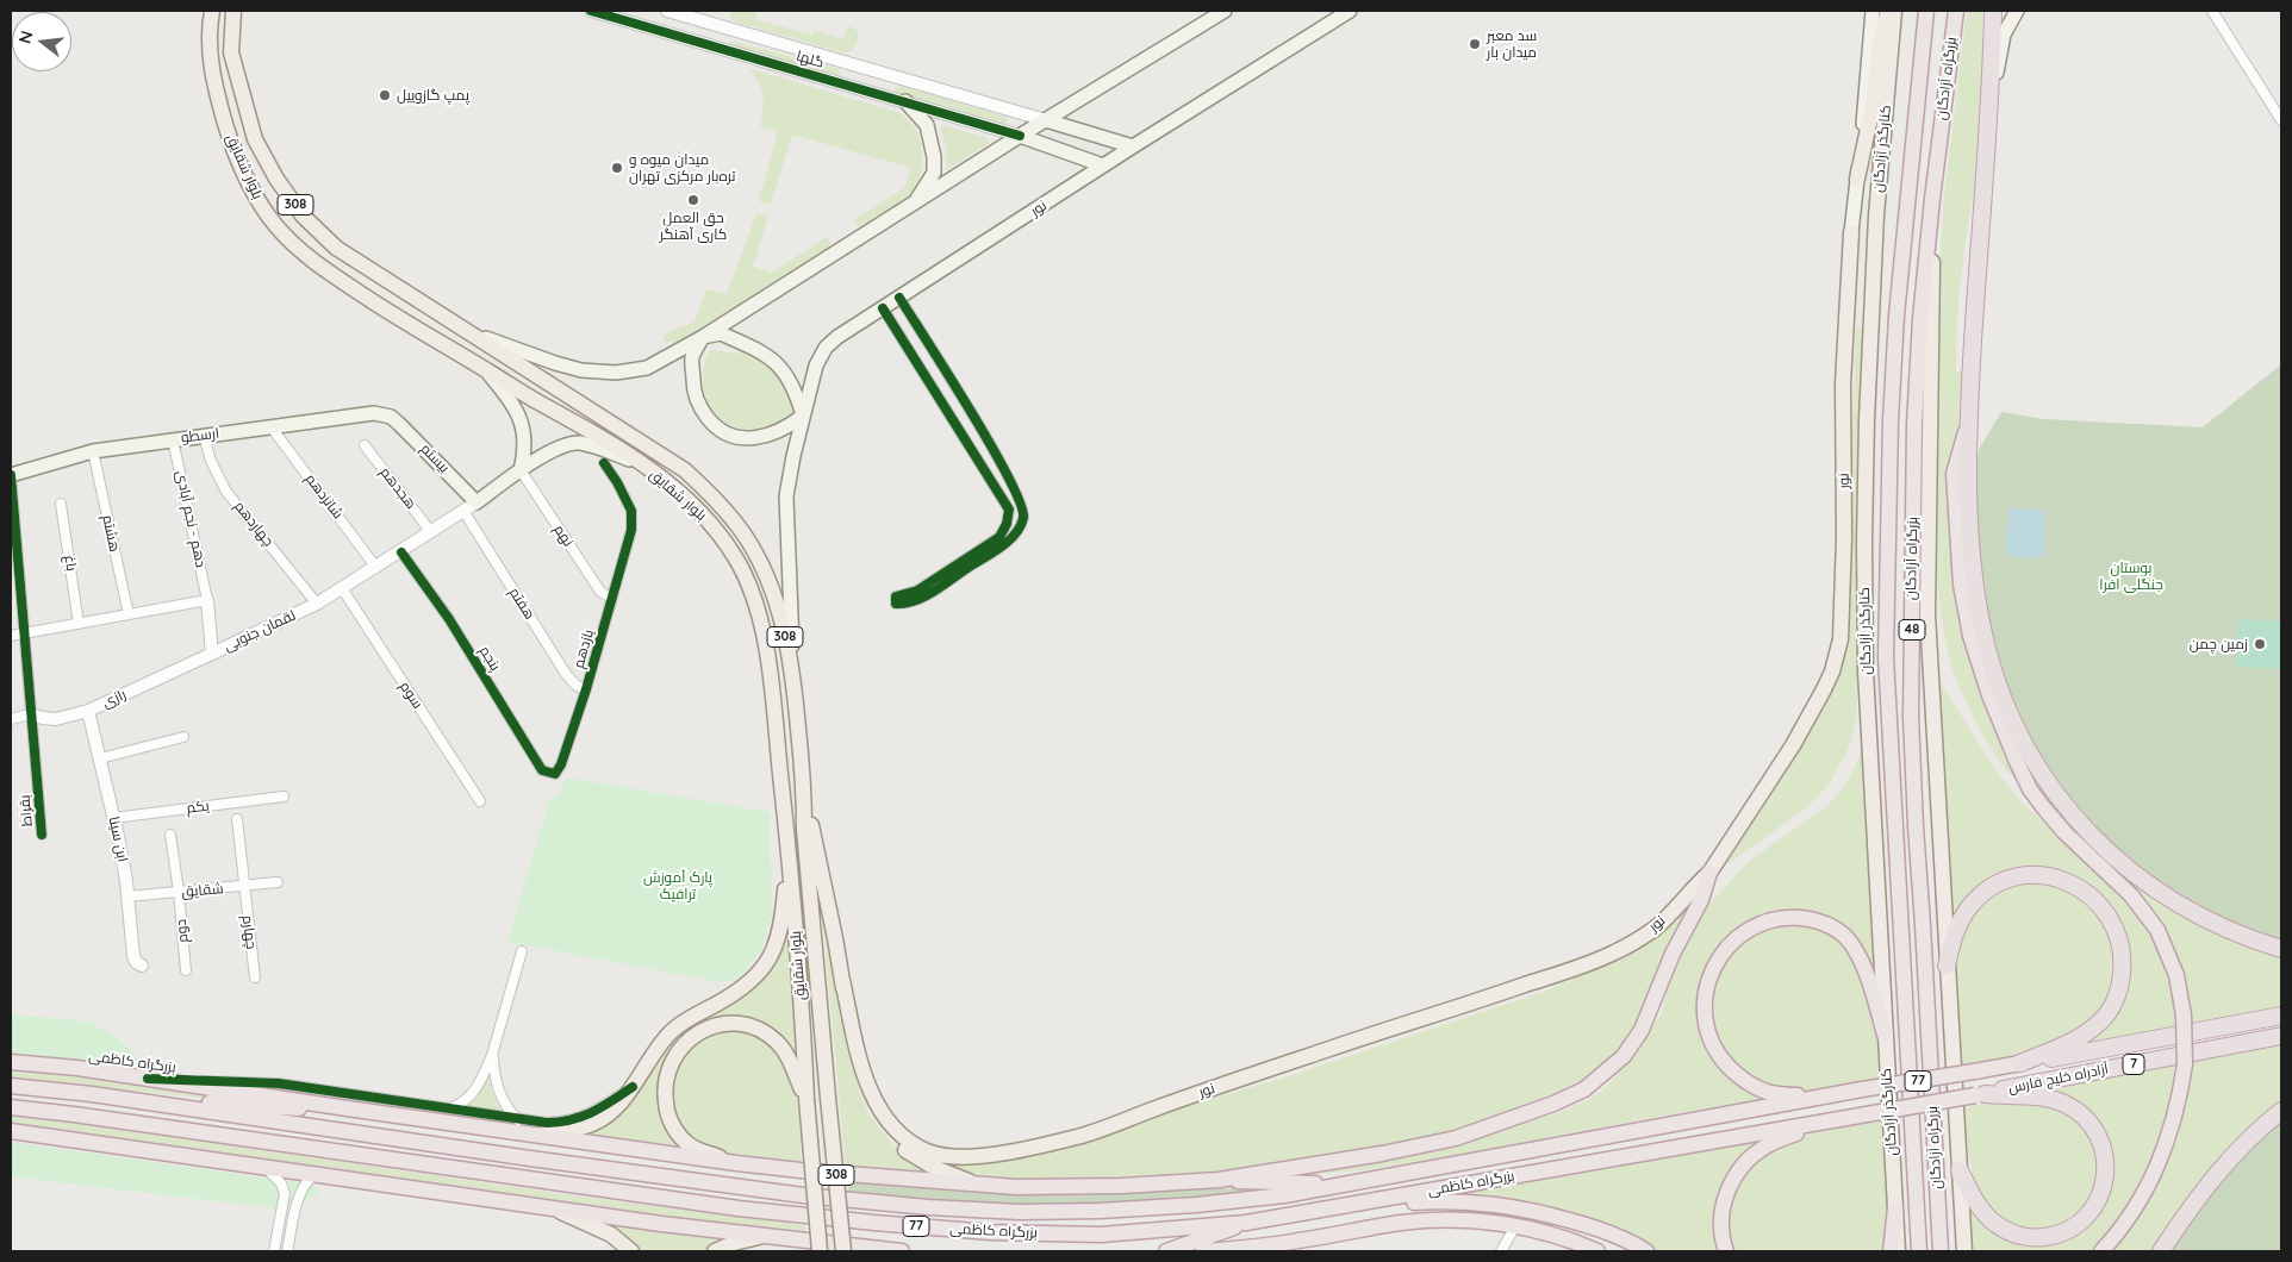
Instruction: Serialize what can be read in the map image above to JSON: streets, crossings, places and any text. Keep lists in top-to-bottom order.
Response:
{
  "streets": {
    "highway": [
      "بزرگراه آزادگان",
      "48",
      "بزرگراه کاظمی",
      "7",
      "آزادراه خلیج فارس",
      "77"
    ],
    "main road": [
      "کنارگذر آزادگان",
      "بلوار شقایق",
      "308",
      "نور",
      "ارسطو",
      "بیستم",
      "لقمان جنوبی"
    ],
    "street": [
      "گلها",
      "هجدهم",
      "شانزدهم",
      "دهم - نجم آبادی",
      "چهاردهم",
      "هشتم",
      "نهم",
      "باغ",
      "هفتم",
      "یازدهم",
      "پنجم",
      "سوم",
      "رازی",
      "یکم",
      "بقراط",
      "ابن سینا",
      "شقایق",
      "دوم",
      "چهارم"
    ]
  },
  "crossings": [
    ["بلوار شقایق", "نور"],
    ["بلوار شقایق", "لقمان جنوبی"],
    ["نور", "بزرگراه کاظمی"],
    ["ارسطو", "بیستم"],
    ["ارسطو", "شانزدهم"],
    ["ارسطو", "دهم - نجم آبادی"],
    ["ارسطو", "چهاردهم"],
    ["ارسطو", "هشتم"],
    ["ارسطو", "بقراط"],
    ["بیستم", "لقمان جنوبی"],
    ["هجدهم", "لقمان جنوبی"],
    ["شانزدهم", "لقمان جنوبی"],
    ["دهم - نجم آبادی", "لقمان جنوبی"],
    ["چهاردهم", "لقمان جنوبی"],
    ["نهم", "لقمان جنوبی"],
    ["نهم", "یازدهم"],
    ["هفتم", "لقمان جنوبی"],
    ["هفتم", "یازدهم"],
    ["لقمان جنوبی", "پنجم"],
    ["لقمان جنوبی", "سوم"],
    ["لقمان جنوبی", "رازی"],
    ["یازدهم", "پنجم"],
    ["رازی", "بقراط"],
    ["رازی", "ابن سینا"],
    ["یکم", "ابن سینا"],
    ["ابن سینا", "شقایق"],
    ["شقایق", "دوم"],
    ["شقایق", "چهارم"],
    ["بزرگراه کاظمی", "آزادراه خلیج فارس"]
  ],
  "parks": ["بوستان جنگلی افرا", "پارک آموزش ترافیک"],
  "places": [
    "سد معبر میدان بار",
    "پمپ گازوییل",
    "میدان میوه و تره‌بار مرکزی تهران",
    "حق العمل کاری آهنگر",
    "زمین چمن"
  ],
  "north": "left"
}
